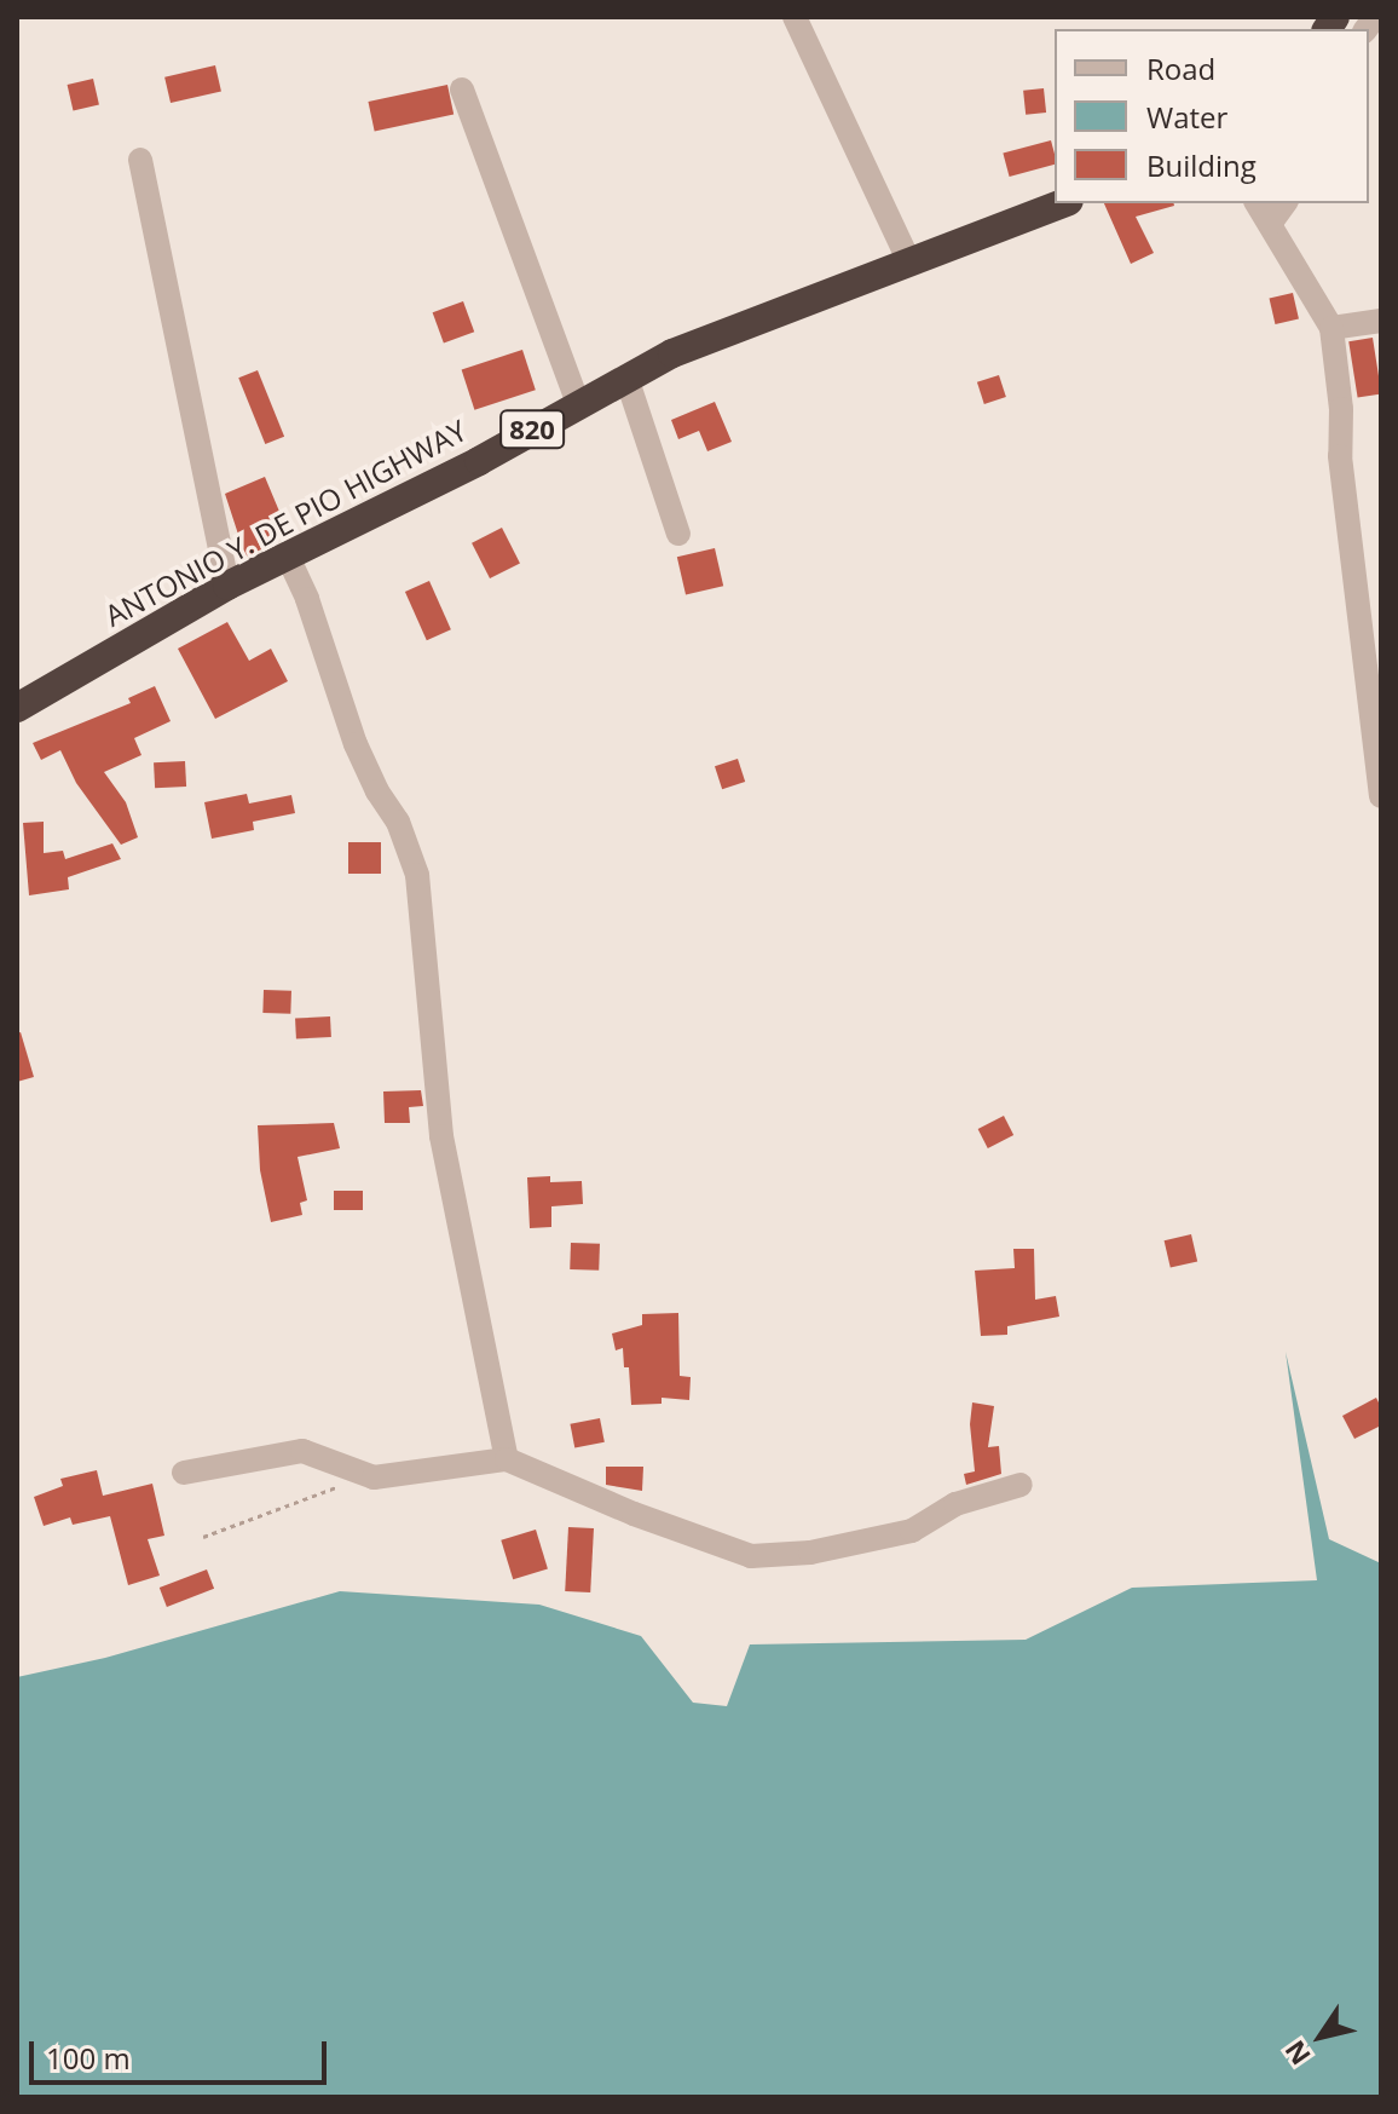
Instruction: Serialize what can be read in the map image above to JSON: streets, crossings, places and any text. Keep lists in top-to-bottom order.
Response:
{
  "streets": {
    "highway": ["820", "ANTONIO Y. DE PIO HIGHWAY"]
  },
  "legend": ["Road", "Water", "Building"],
  "scale_bar": "100 m",
  "north": "bottom left"
}
